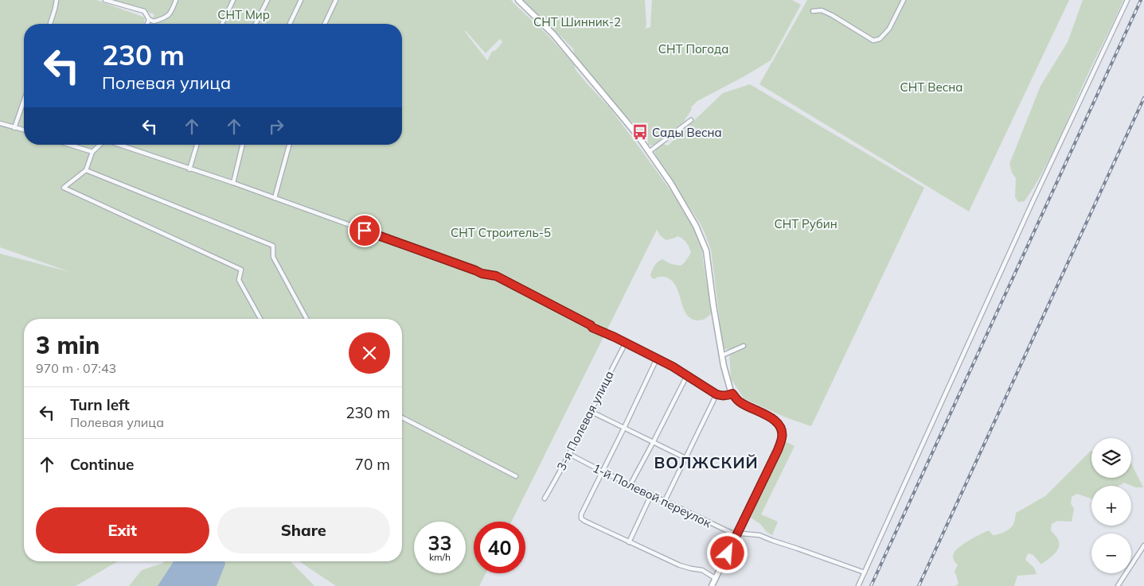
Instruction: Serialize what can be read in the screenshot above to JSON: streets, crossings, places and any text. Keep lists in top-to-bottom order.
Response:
{
  "streets": {
    "street": ["3-я Полевая улица", "1-й Полевой переулок"]
  },
  "crossings": [
    ["3-я Полевая улица", "1-й Полевой переулок"]
  ],
  "districts": ["ВОЛЖСКИЙ"],
  "parks": [
    "СНТ Мир",
    "СНТ Шинник-2",
    "СНТ Погода",
    "СНТ Весна",
    "СНТ Рубин",
    "СНТ Строитель-5"
  ],
  "places": {
    "bus stop": ["Сады Весна"]
  },
  "page": {
    "turn": ["230 m", "Полевая улица"],
    "heading": ["3 min", "970 m · 07:43"],
    "list": [
      {
        "name": "Turn left",
        "note": "Полевая улица",
        "value": "230 m"
      },
      {
        "name": "Continue",
        "value": "70 m"
      }
    ],
    "map_buttons": ["+", "−"],
    "buttons": ["Exit", "Share"],
    "speed": "33 km/h",
    "limit": "40"
  }
}
